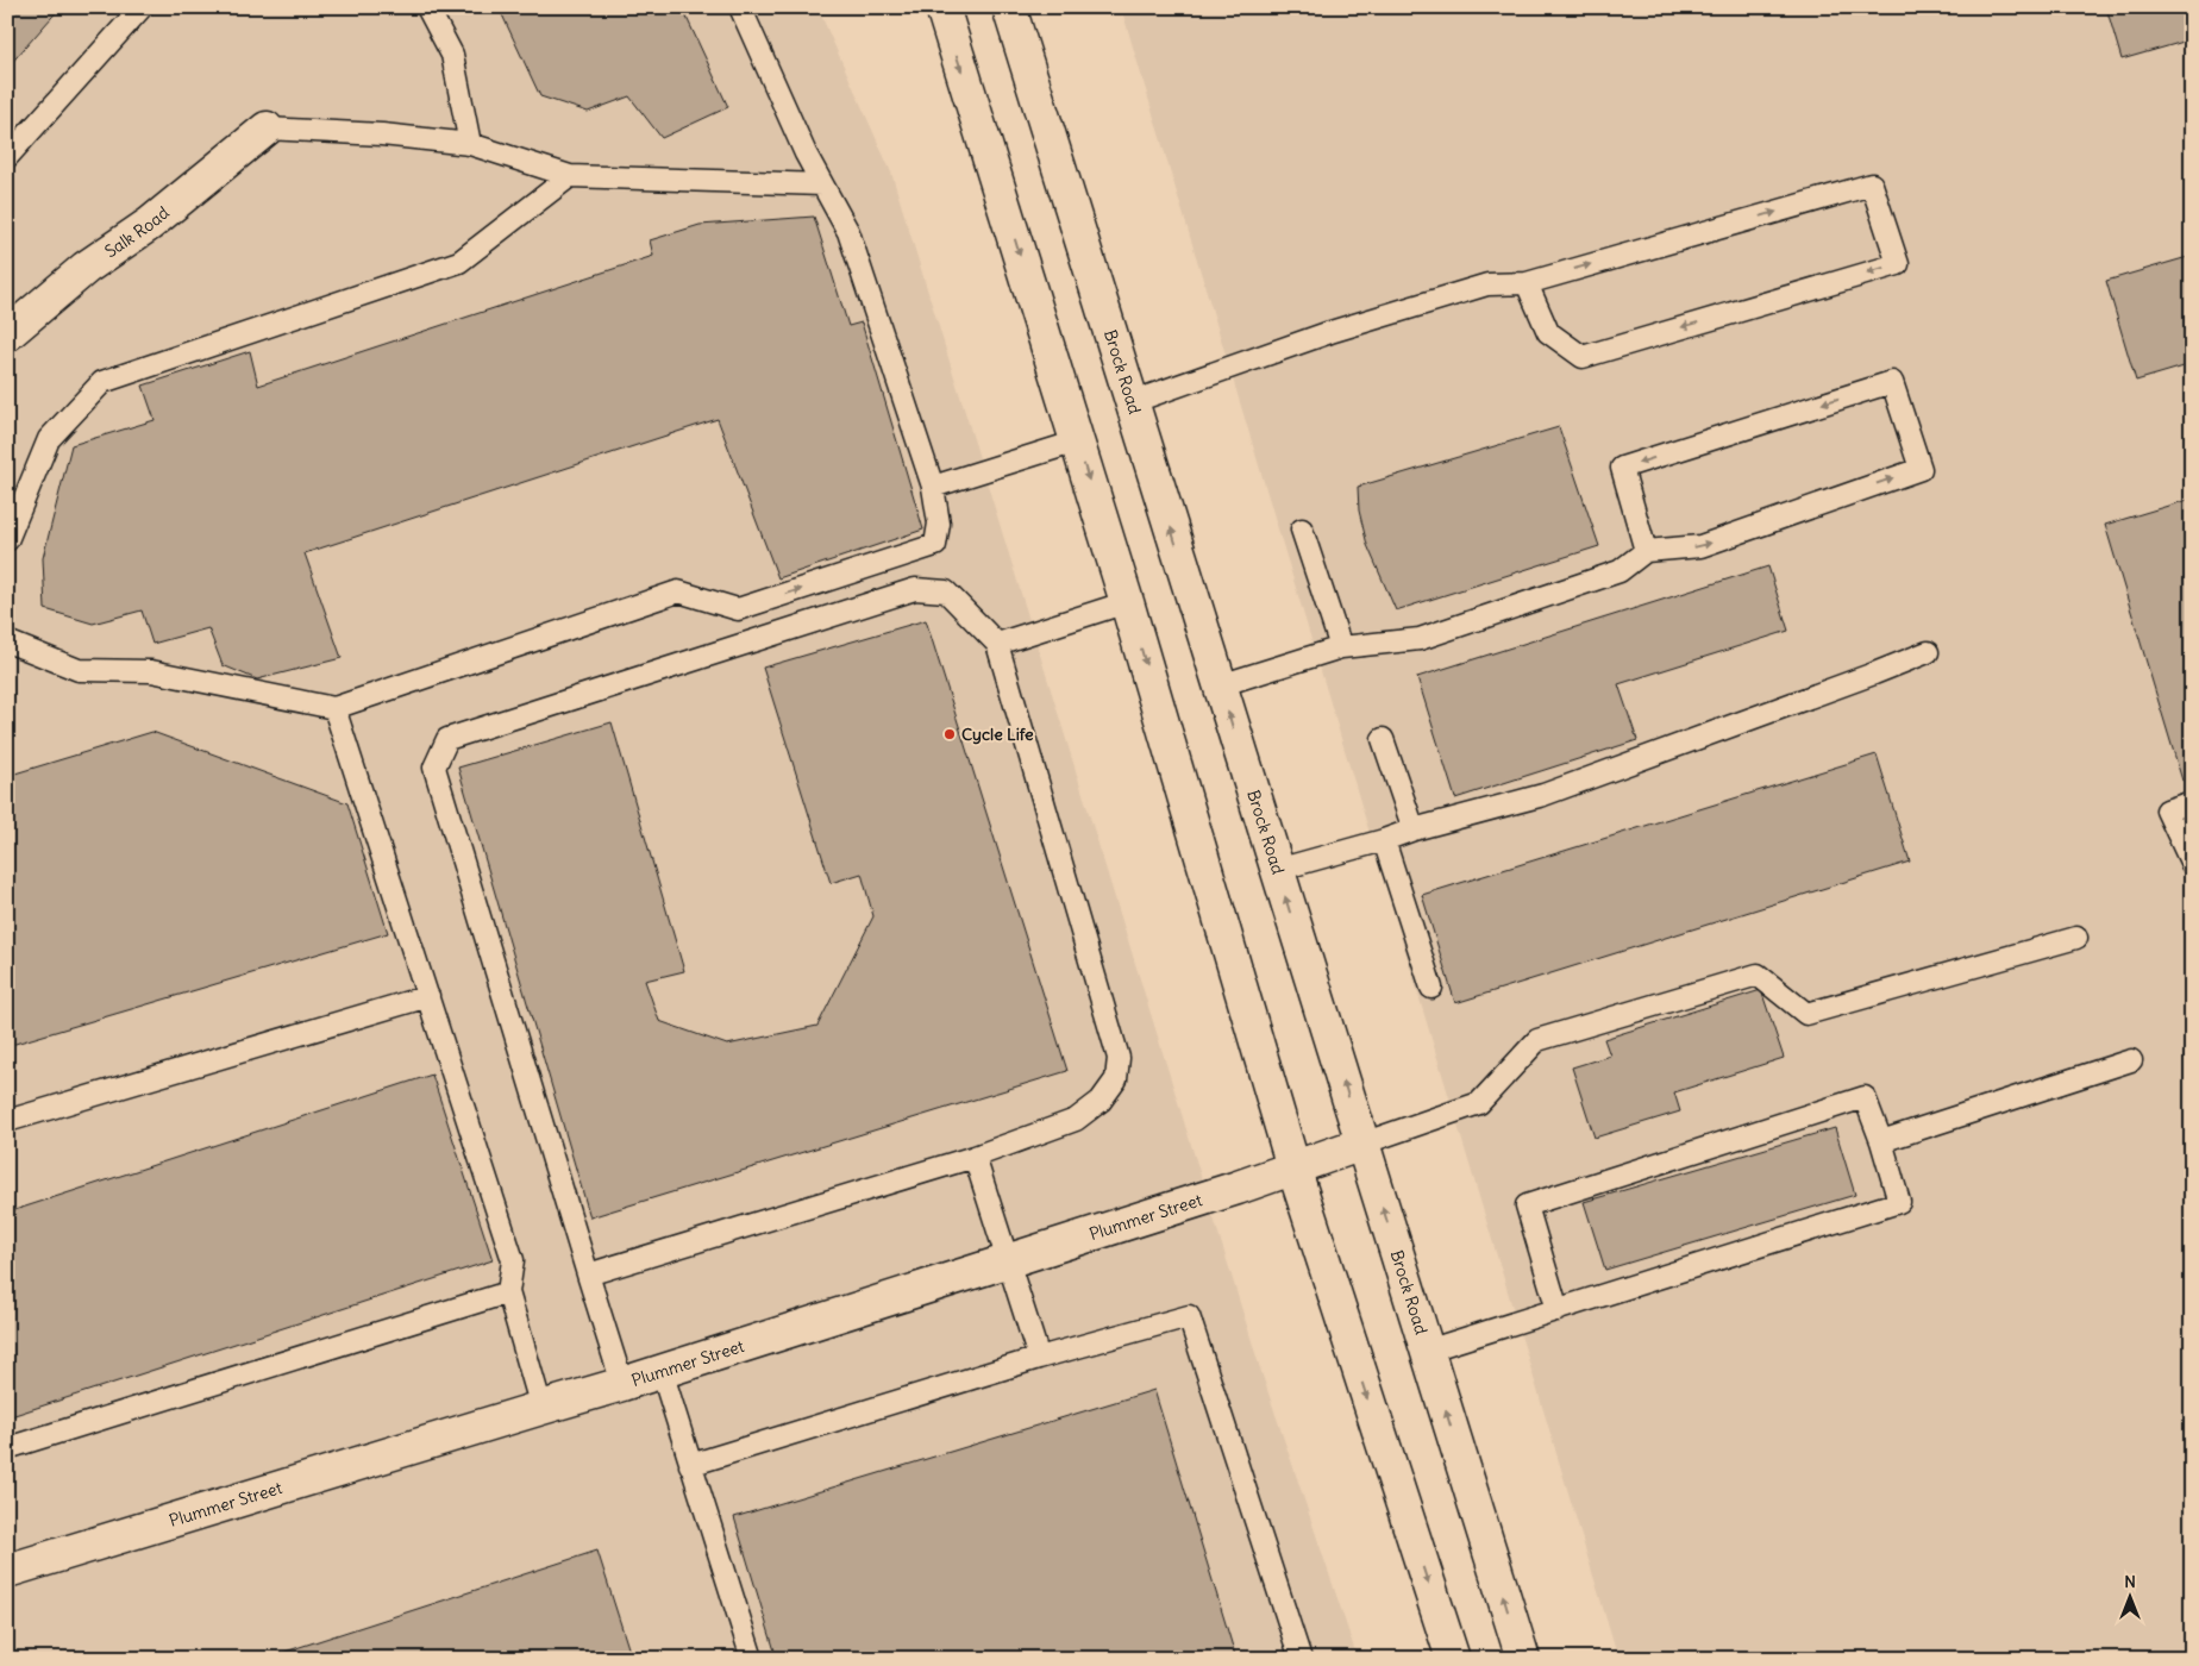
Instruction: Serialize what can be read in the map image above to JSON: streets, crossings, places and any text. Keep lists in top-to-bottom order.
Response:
{
  "streets": {
    "main road": ["Salk Road", "Brock Road", "Plummer Street"]
  },
  "crossings": [
    ["Brock Road", "Plummer Street"]
  ],
  "places": ["Cycle Life"],
  "north": "top"
}
